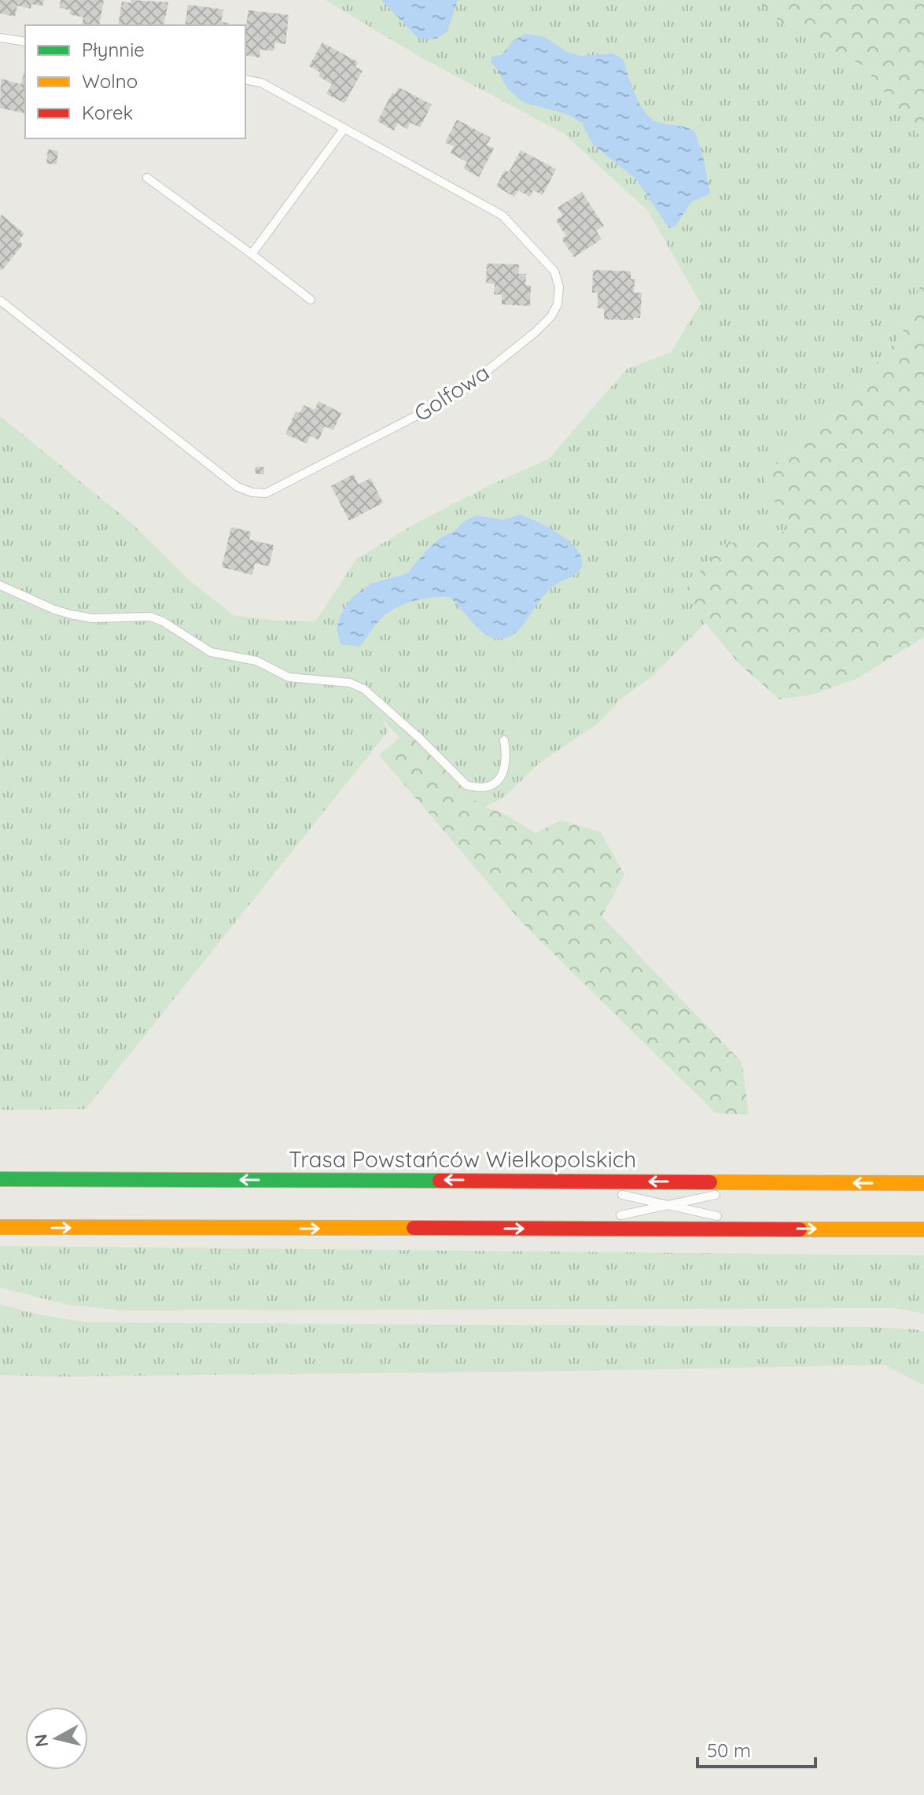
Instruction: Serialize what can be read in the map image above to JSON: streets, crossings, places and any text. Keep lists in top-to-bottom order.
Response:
{
  "streets": {
    "highway": ["Trasa Powstańców Wielkopolskich"],
    "lane": ["Golfowa"]
  },
  "legend": ["Płynnie", "Wolno", "Korek"],
  "scale_bar": "50 m",
  "north": "left"
}
